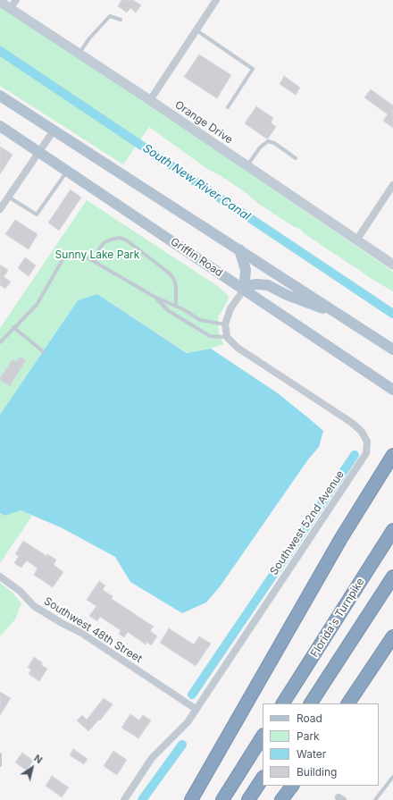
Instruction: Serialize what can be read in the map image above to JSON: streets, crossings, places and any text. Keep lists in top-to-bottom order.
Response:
{
  "streets": {
    "highway": ["Florida's Turnpike"],
    "main road": ["Griffin Road"],
    "street": ["Orange Drive", "Southwest 52nd Avenue", "Southwest 48th Street"]
  },
  "crossings": [
    ["Southwest 52nd Avenue", "Southwest 48th Street"]
  ],
  "water": ["South New River Canal"],
  "parks": ["Sunny Lake Park"],
  "legend": [
    "Road",
    "Park",
    "Water",
    "Building"
  ],
  "north": "top right"
}
